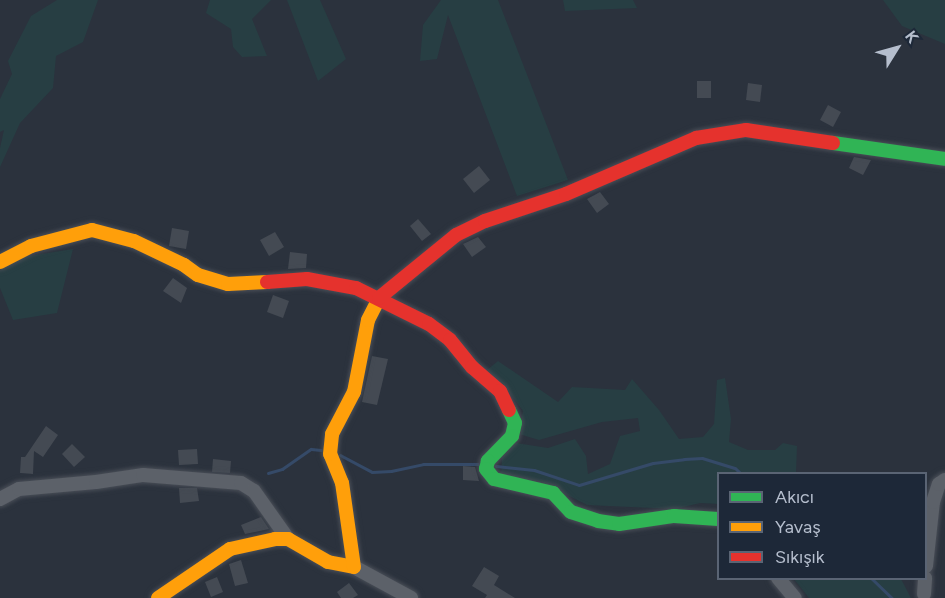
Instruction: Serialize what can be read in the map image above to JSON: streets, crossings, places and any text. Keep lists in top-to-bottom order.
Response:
{
  "legend": ["Akıcı", "Yavaş", "Sıkışık"],
  "north": "top right"
}
